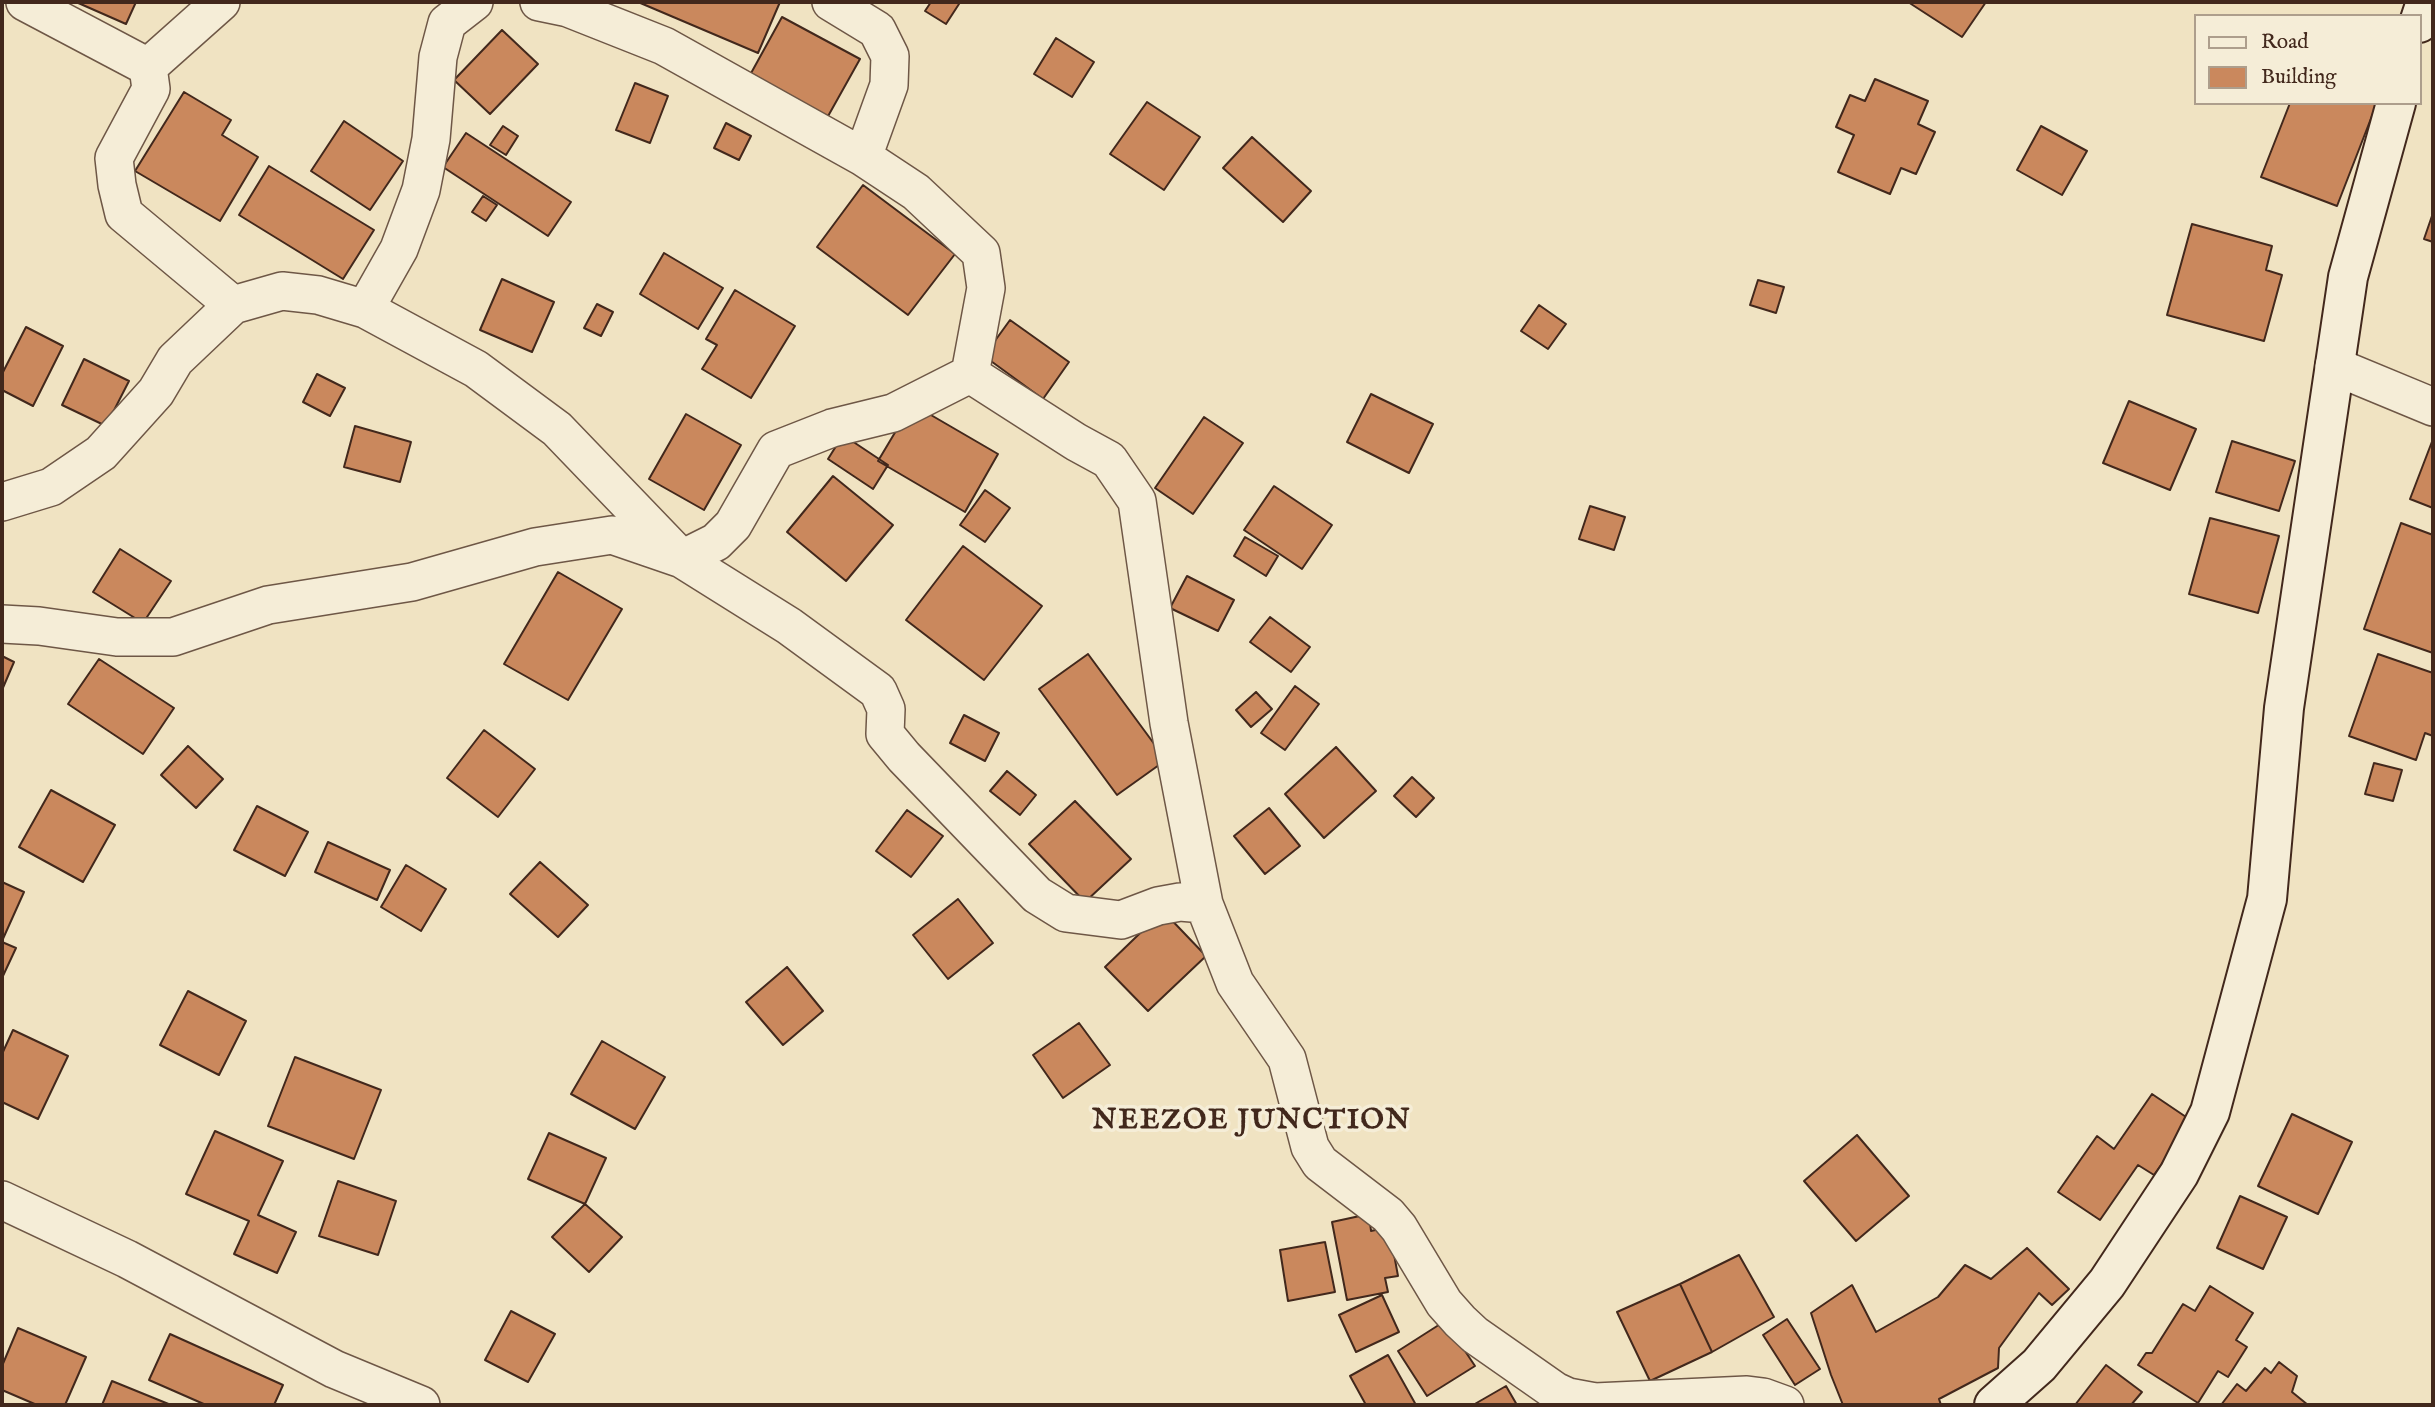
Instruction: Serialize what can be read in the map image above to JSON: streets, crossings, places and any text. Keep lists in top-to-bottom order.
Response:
{
  "districts": ["NEEZOE JUNCTION"],
  "legend": ["Road", "Building"]
}
